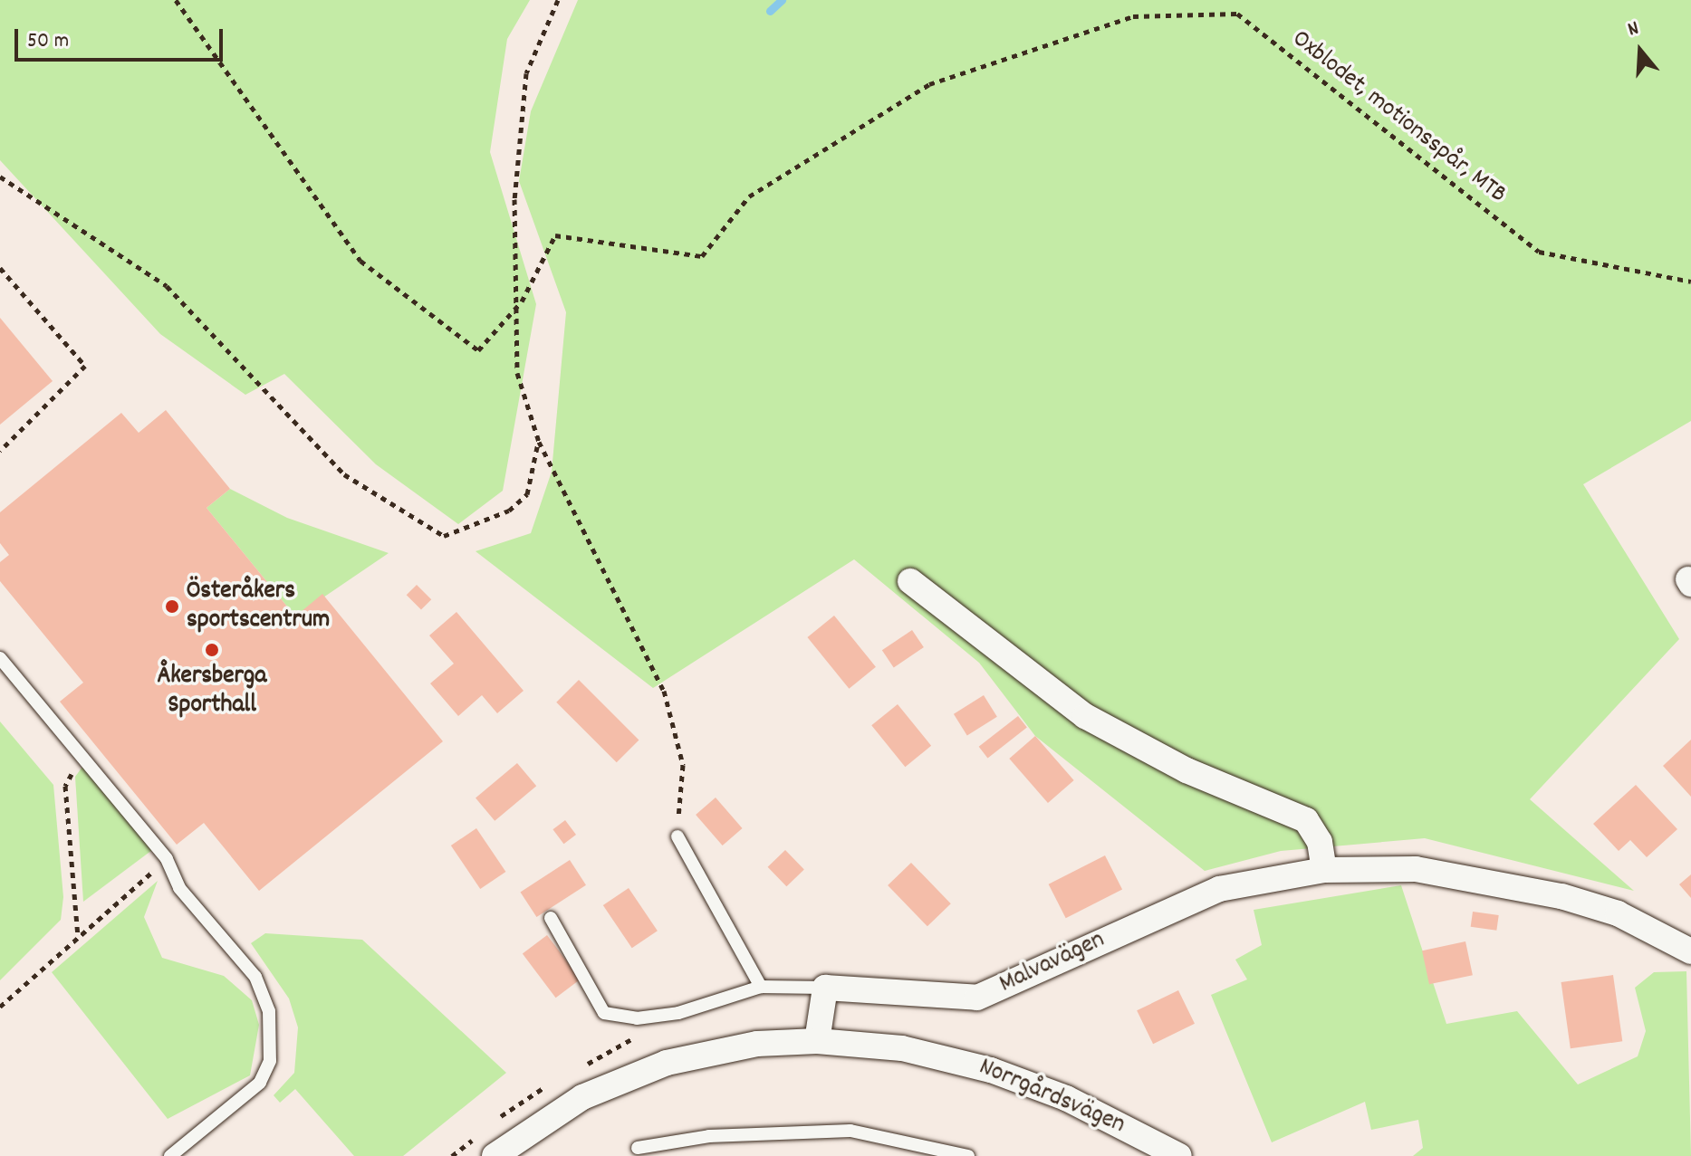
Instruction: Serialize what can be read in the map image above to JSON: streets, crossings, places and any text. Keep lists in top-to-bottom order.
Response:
{
  "streets": {
    "street": ["Malvavägen", "Norrgårdsvägen"],
    "path": ["Oxblodet, motionsspår, MTB"]
  },
  "places": ["Österåkers sportscentrum", "Åkersberga Sporthall"],
  "scale_bar": "50 m",
  "north": "top"
}
